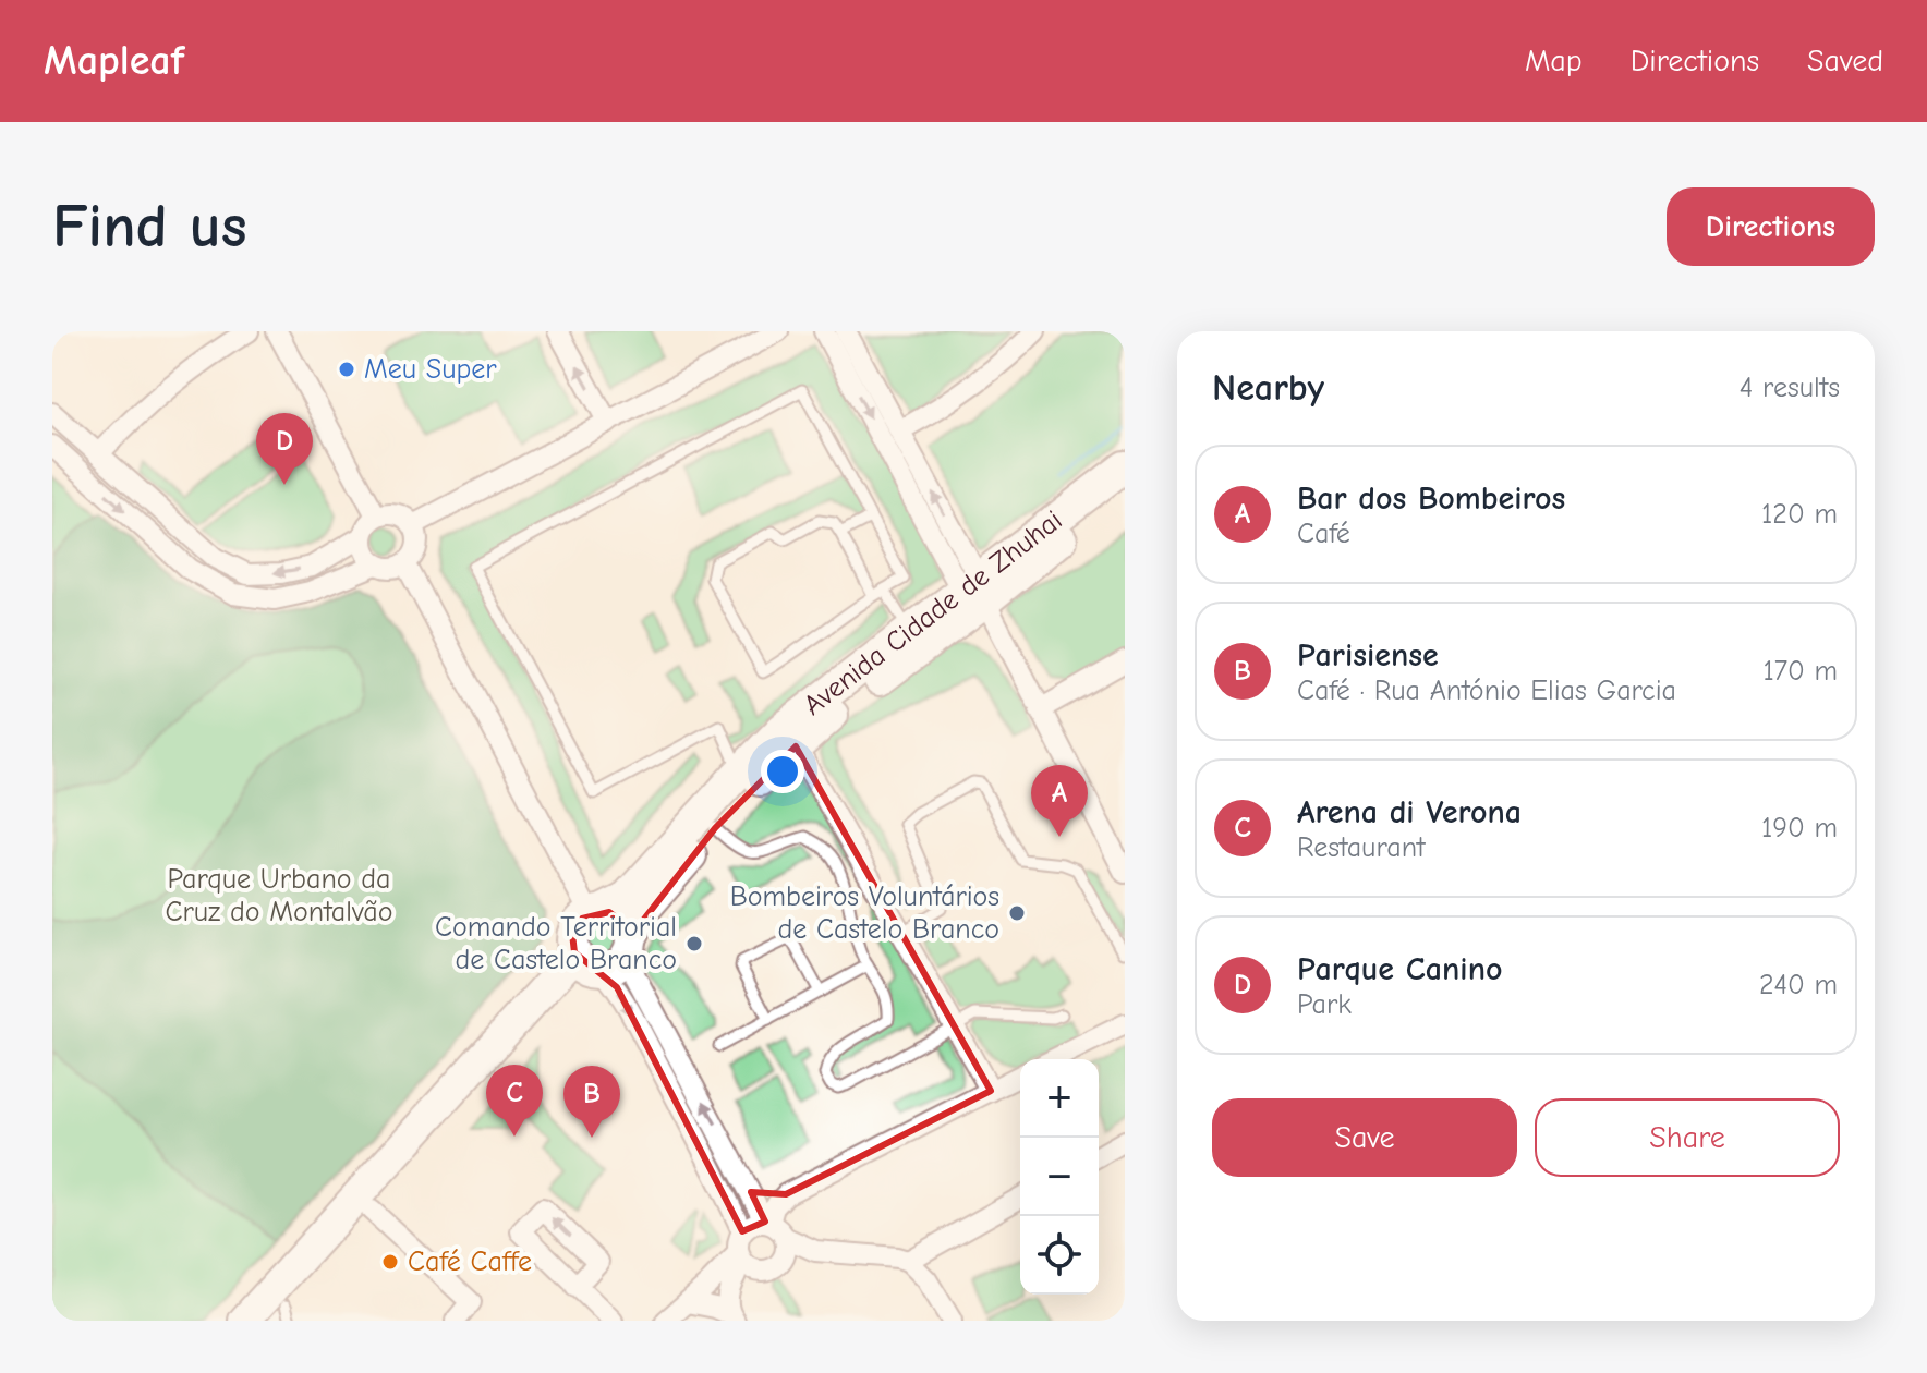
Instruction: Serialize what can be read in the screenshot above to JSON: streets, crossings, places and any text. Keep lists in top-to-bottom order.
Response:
{
  "streets": {
    "main road": ["Avenida Cidade de Zhuhai"]
  },
  "parks": ["Parque Urbano da Cruz do Montalvão"],
  "places": [
    "Meu Super",
    "Bombeiros Voluntários de Castelo Branco",
    "Comando Territorial de Castelo Branco",
    "Café Caffe"
  ],
  "page": {
    "header": "Mapleaf",
    "nav": ["Map", "Directions", "Saved"],
    "buttons": [
      "Directions",
      ["Save", "Share"]
    ],
    "title": "Find us",
    "heading": ["Nearby", "4 results"],
    "pins": [
      "D",
      "A",
      "C",
      "B"
    ],
    "list": [
      {
        "mark": "A",
        "name": "Bar dos Bombeiros",
        "note": "Café",
        "value": "120 m"
      },
      {
        "mark": "B",
        "name": "Parisiense",
        "note": "Café · Rua António Elias Garcia",
        "value": "170 m"
      },
      {
        "mark": "C",
        "name": "Arena di Verona",
        "note": "Restaurant",
        "value": "190 m"
      },
      {
        "mark": "D",
        "name": "Parque Canino",
        "note": "Park",
        "value": "240 m"
      }
    ],
    "map_buttons": ["+", "−"]
  }
}
